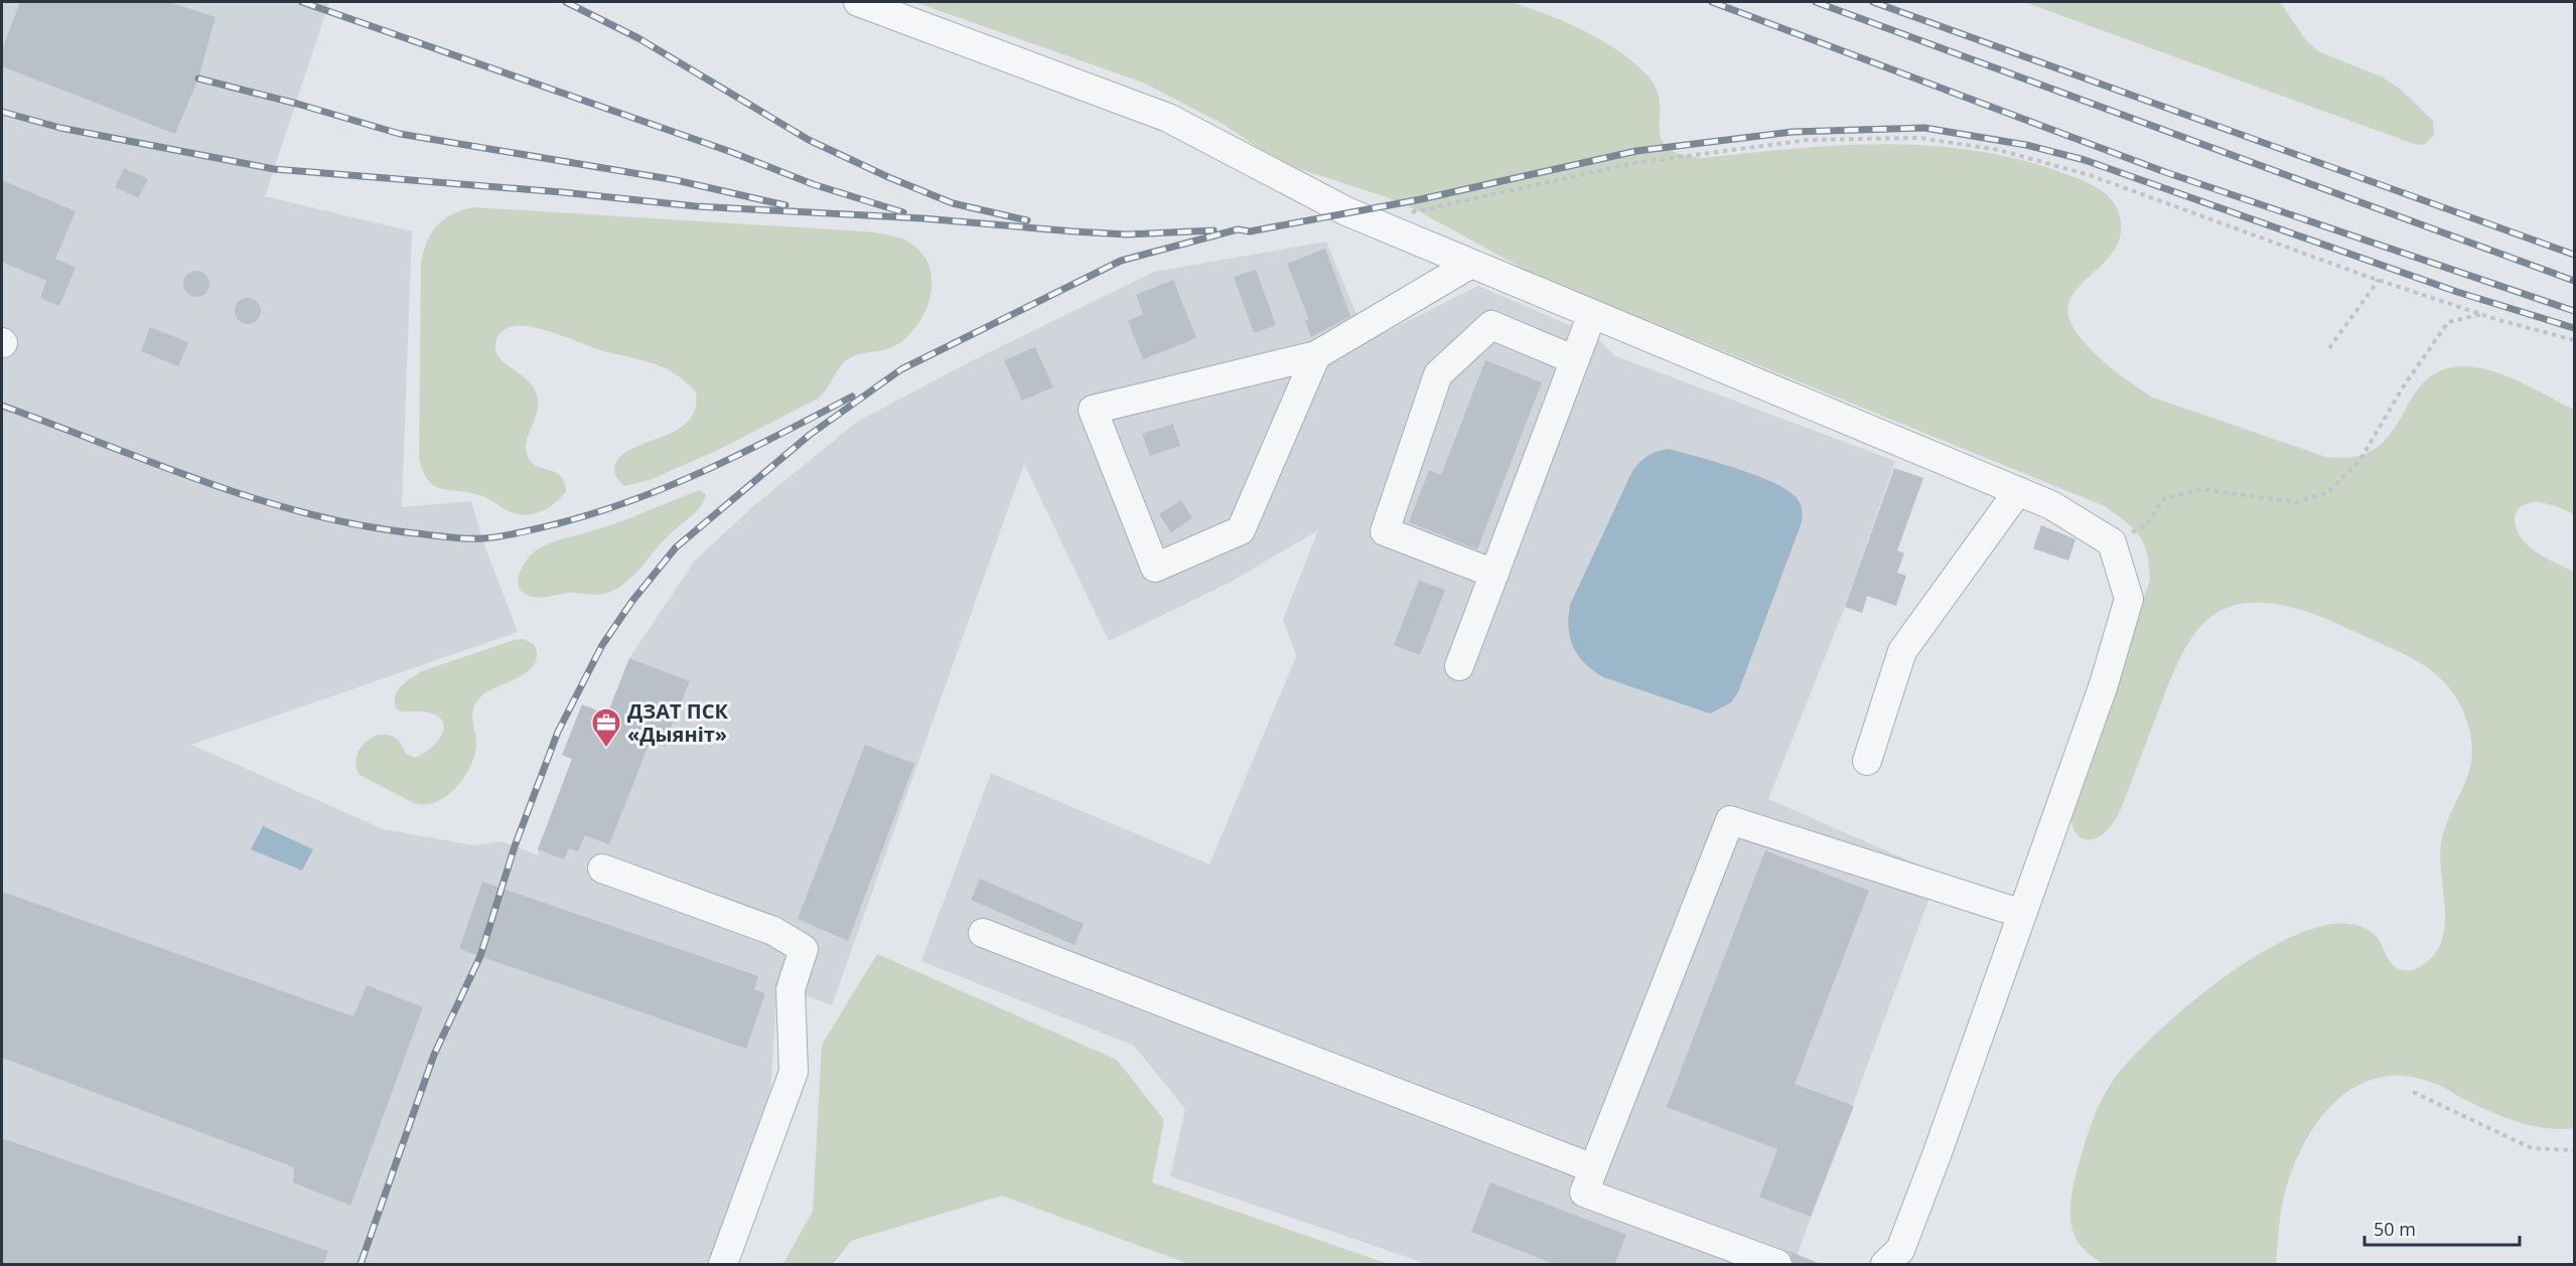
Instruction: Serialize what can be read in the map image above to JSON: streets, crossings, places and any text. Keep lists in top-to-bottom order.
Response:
{
  "places": {
    "office": ["ДЗАТ ПСК «Дыяніт»"]
  },
  "scale_bar": "50 m"
}
